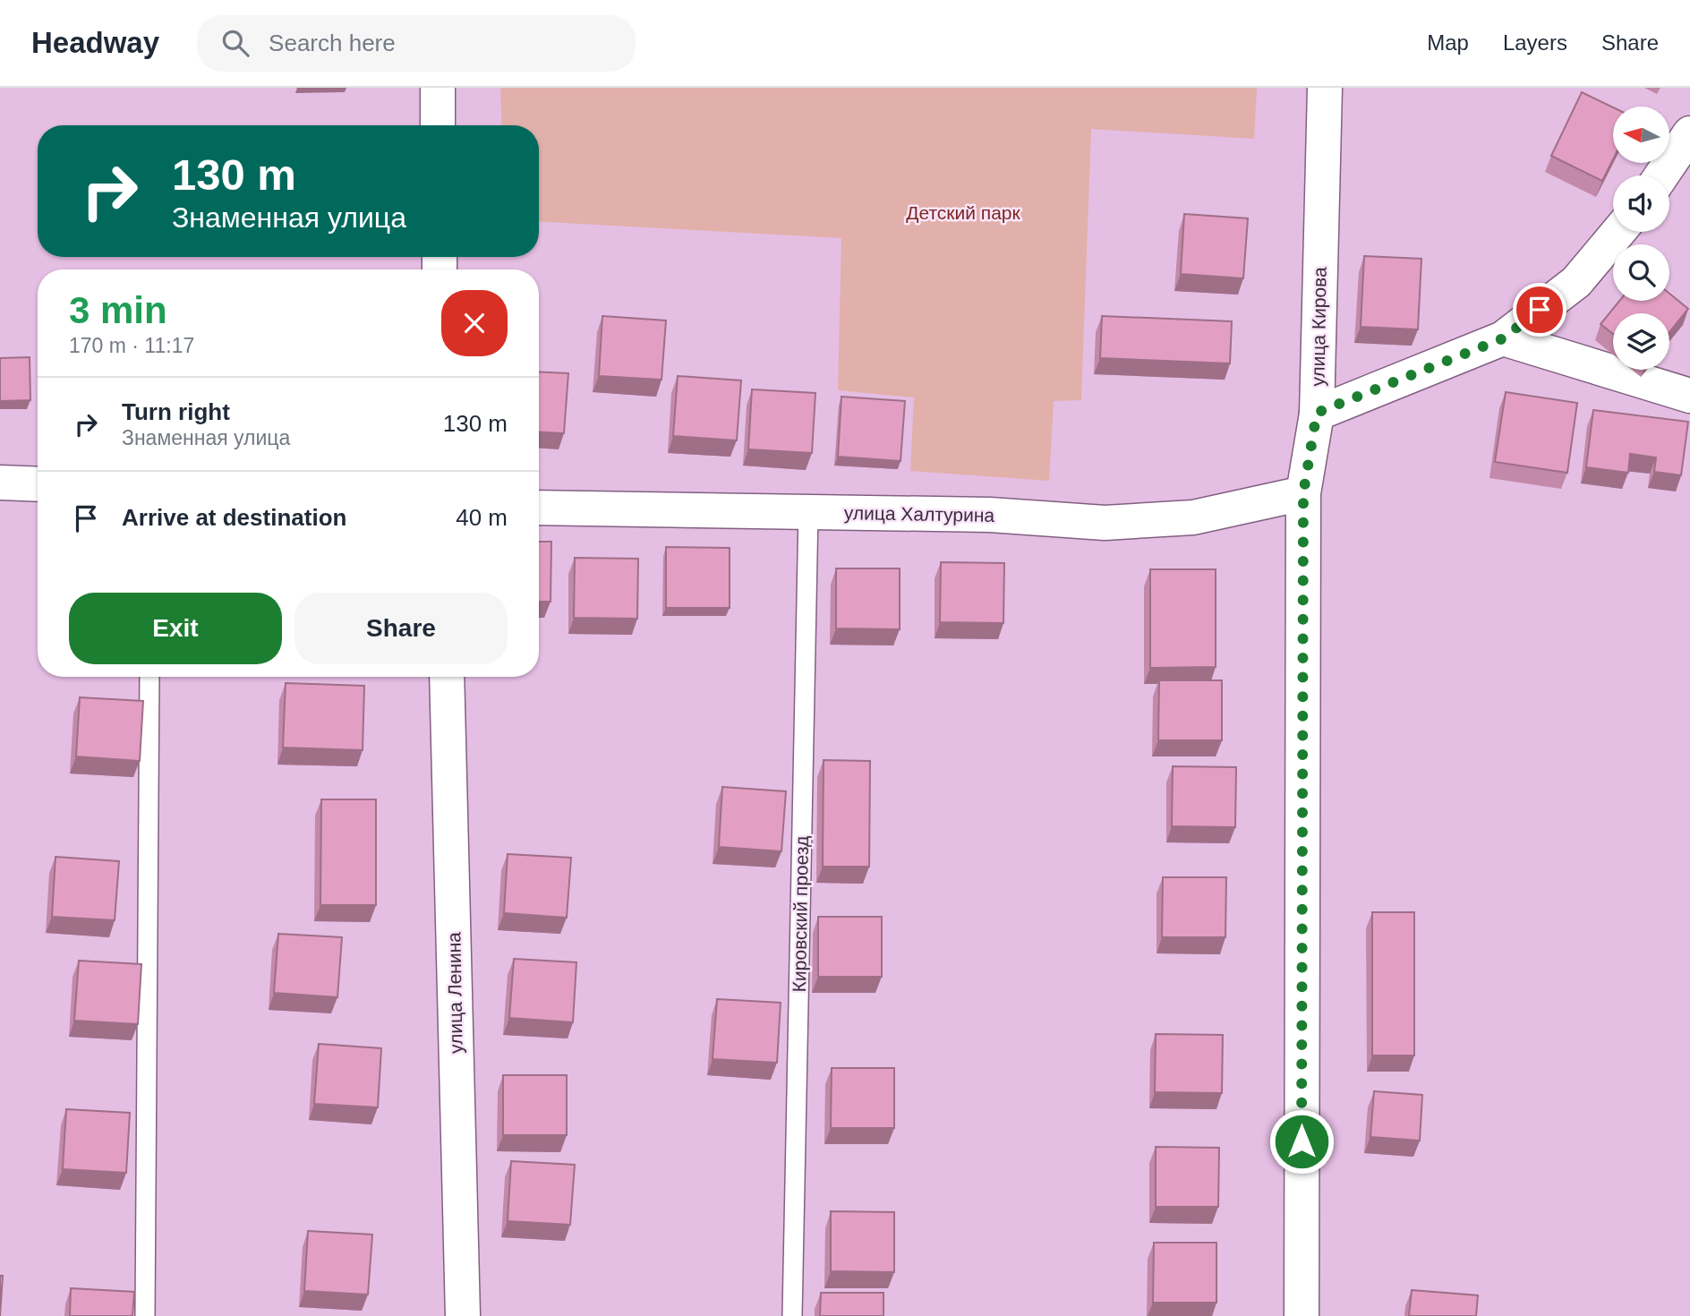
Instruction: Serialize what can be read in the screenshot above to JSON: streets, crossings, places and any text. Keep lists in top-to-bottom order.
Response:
{
  "streets": {
    "main road": ["улица Кирова", "улица Халтурина", "улица Ленина"],
    "lane": ["Кировский проезд"]
  },
  "crossings": [
    ["улица Кирова", "улица Халтурина"],
    ["улица Халтурина", "Кировский проезд"]
  ],
  "parks": ["Детский парк"],
  "north": "left",
  "page": {
    "header": "Headway",
    "search": "Search here",
    "nav": ["Map", "Layers", "Share"],
    "turn": ["130 m", "Знаменная улица"],
    "heading": ["3 min", "170 m · 11:17"],
    "list": [
      {
        "name": "Turn right",
        "note": "Знаменная улица",
        "value": "130 m"
      },
      {
        "name": "Arrive at destination",
        "value": "40 m"
      }
    ],
    "buttons": ["Exit", "Share"]
  }
}
